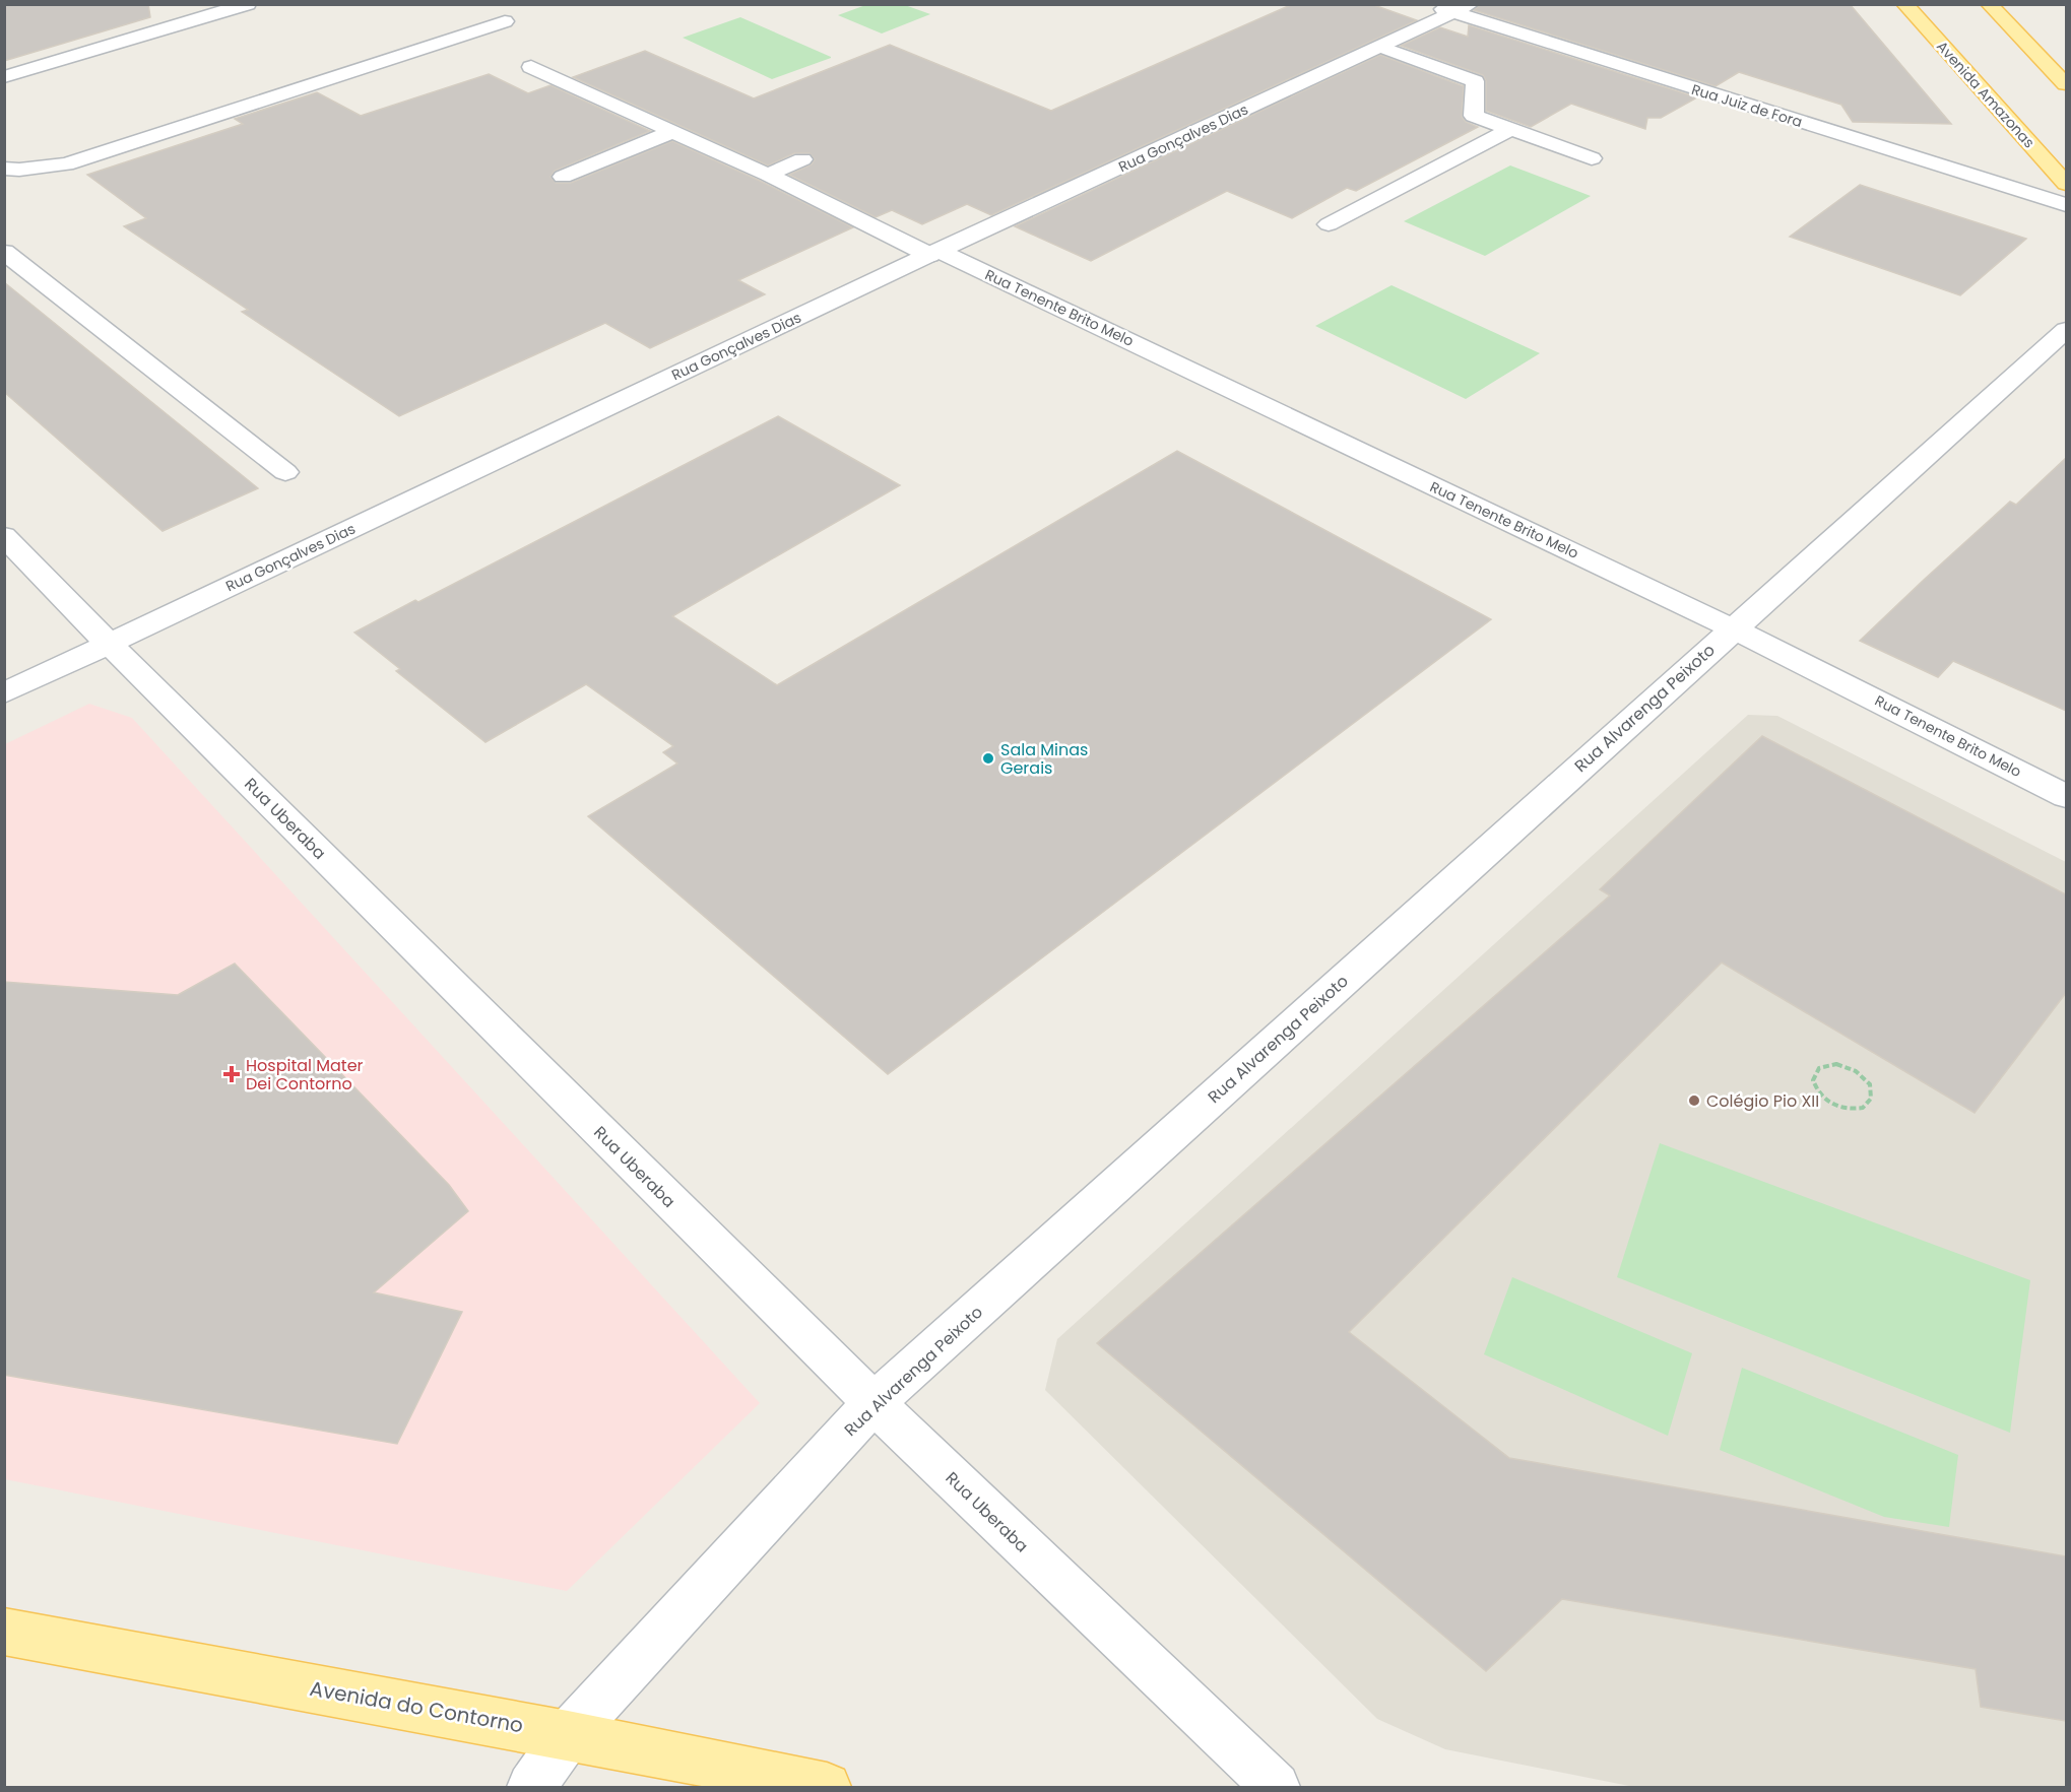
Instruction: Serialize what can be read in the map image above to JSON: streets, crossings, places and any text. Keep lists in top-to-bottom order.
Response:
{
  "streets": {
    "main road": ["Avenida Amazonas", "Avenida do Contorno"],
    "street": [
      "Rua Juiz de Fora",
      "Rua Gonçalves Dias",
      "Rua Tenente Brito Melo",
      "Rua Alvarenga Peixoto",
      "Rua Uberaba"
    ]
  },
  "crossings": [
    ["Rua Juiz de Fora", "Rua Gonçalves Dias"],
    ["Rua Gonçalves Dias", "Rua Tenente Brito Melo"],
    ["Rua Gonçalves Dias", "Rua Uberaba"],
    ["Rua Tenente Brito Melo", "Rua Alvarenga Peixoto"],
    ["Rua Alvarenga Peixoto", "Rua Uberaba"],
    ["Rua Alvarenga Peixoto", "Avenida do Contorno"]
  ],
  "places": {
    "other": ["Sala Minas Gerais", "Colégio Pio XII"],
    "health": ["Hospital Mater Dei Contorno"]
  }
}
